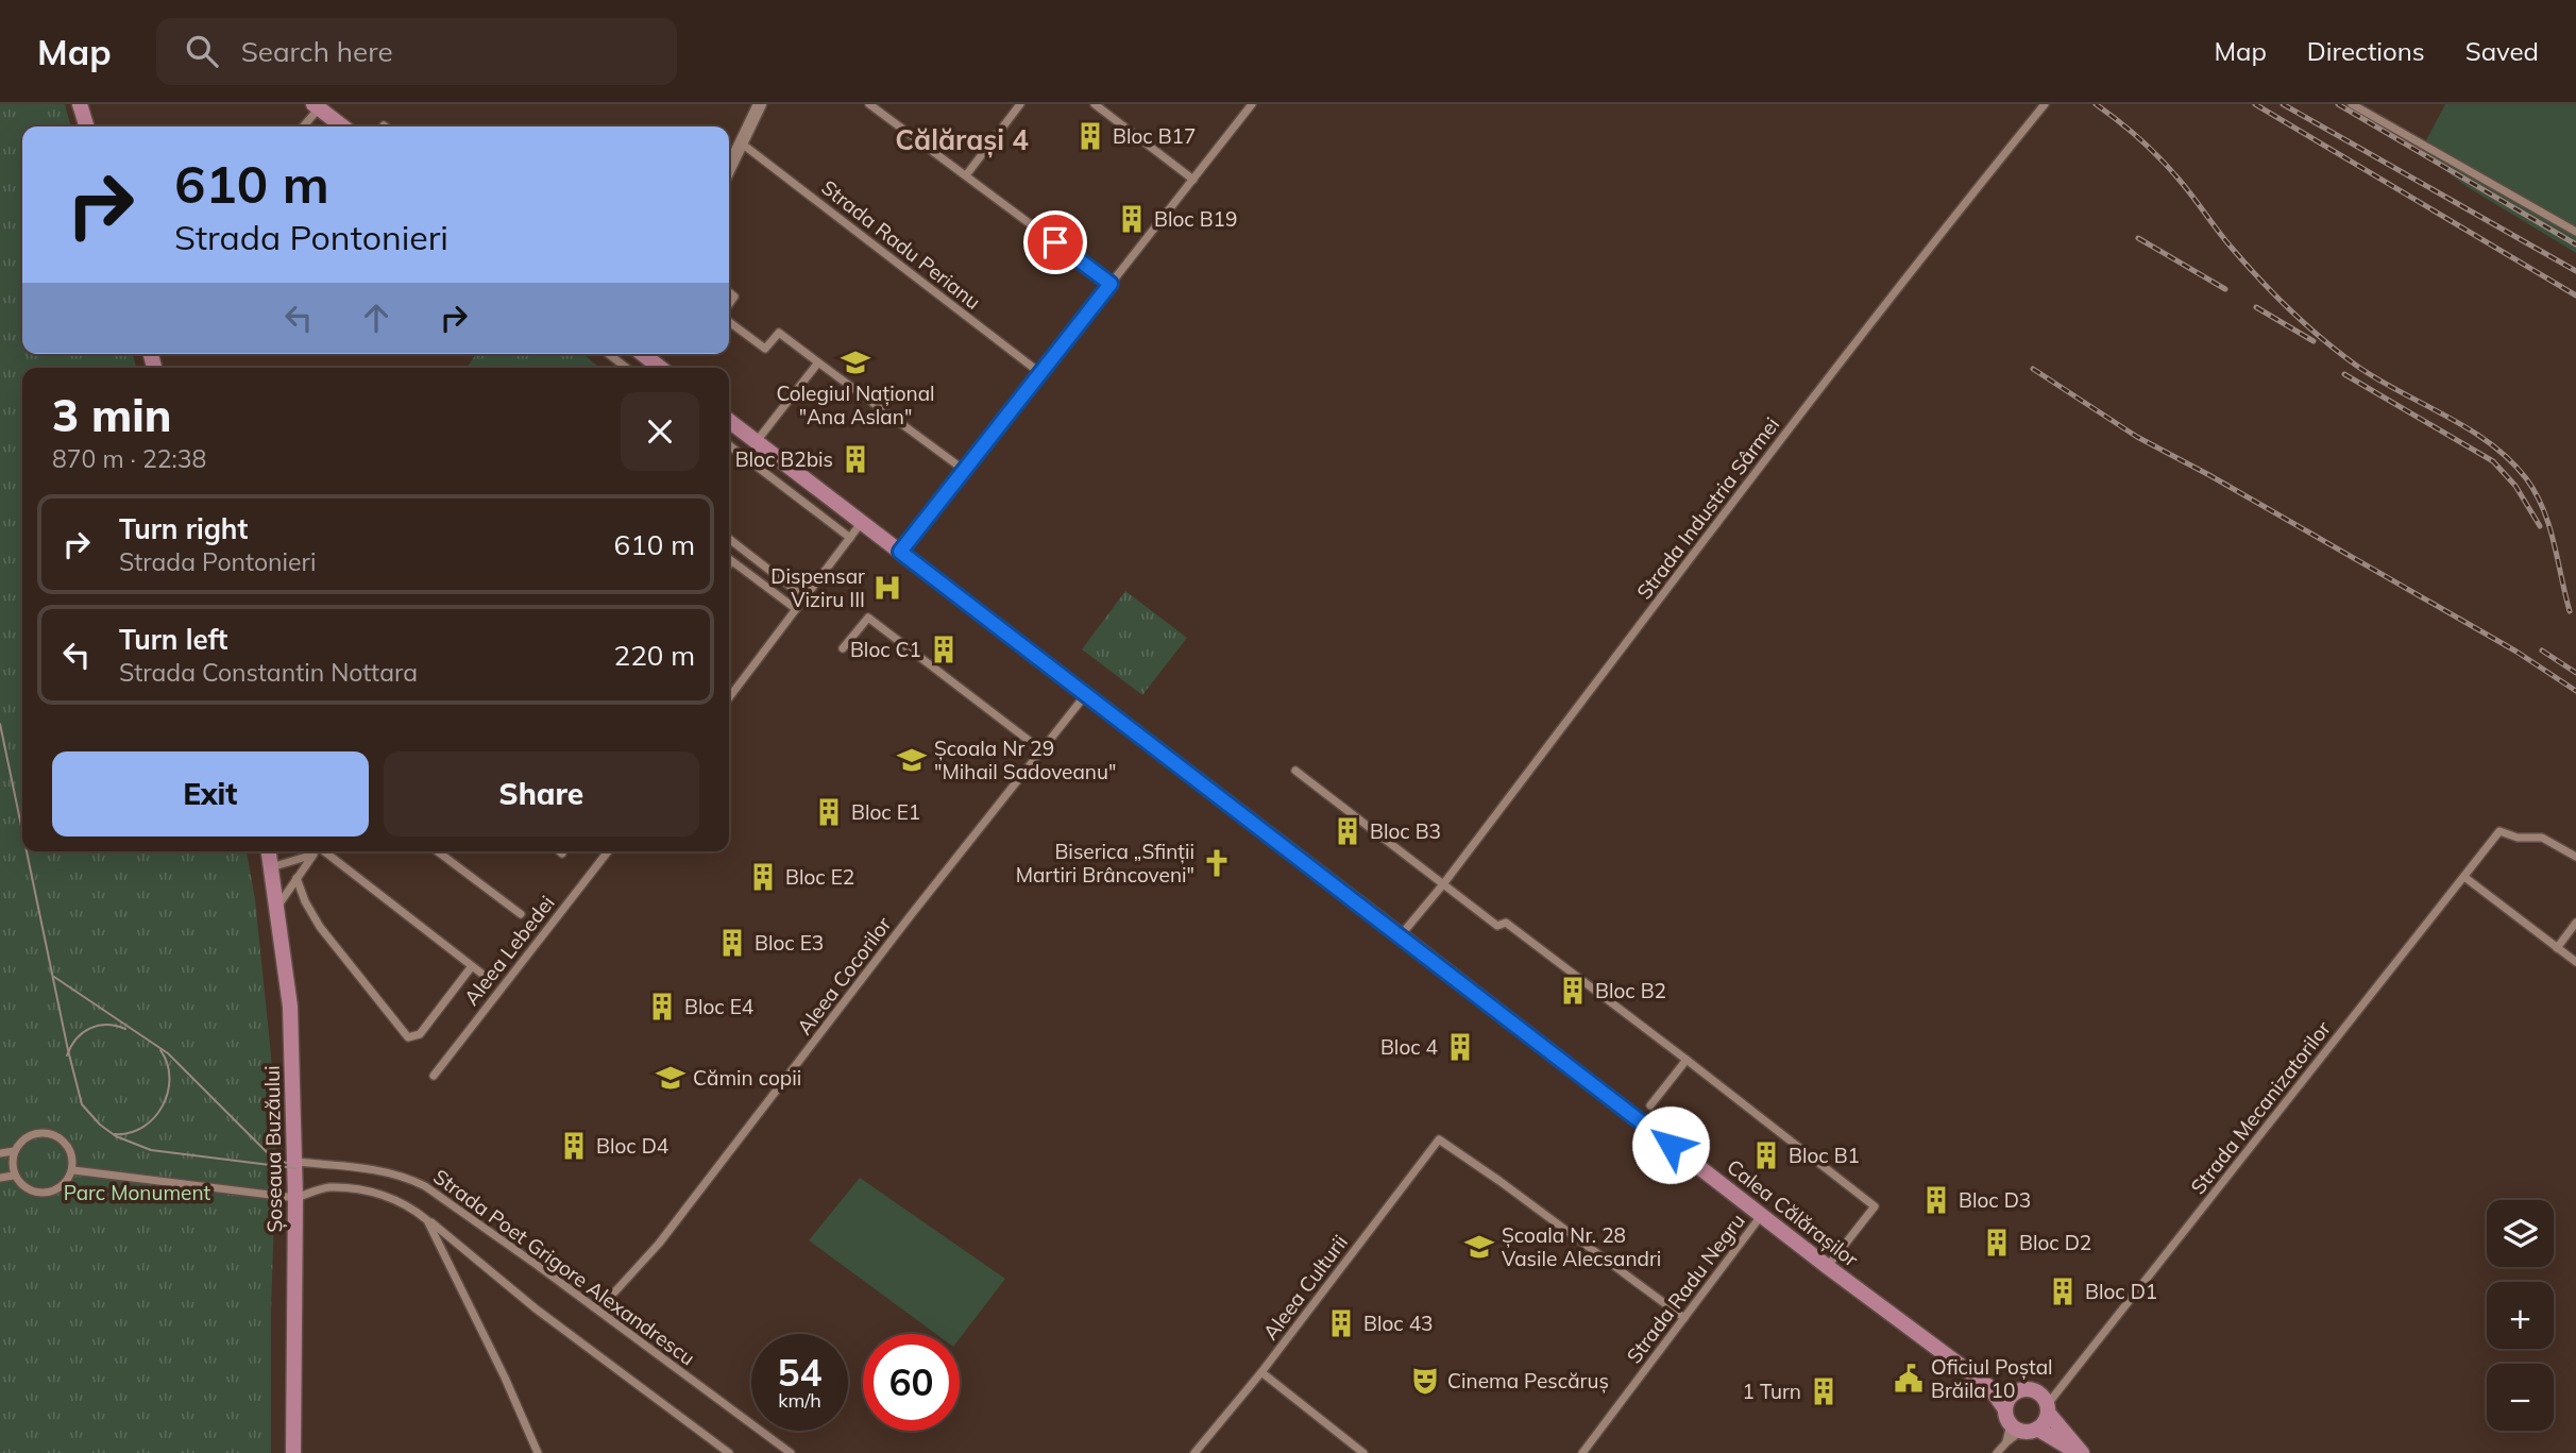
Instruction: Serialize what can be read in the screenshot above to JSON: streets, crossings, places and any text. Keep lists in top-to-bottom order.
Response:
{
  "streets": {
    "main road": ["Șoseaua Buzăului", "Calea Călărașilor"],
    "street": [
      "Strada Radu Perianu",
      "Strada Industria Sârmei",
      "Aleea Lebedei",
      "Aleea Cocorilor",
      "Strada Mecanizatorilor",
      "Strada Poet Grigore Alexandrescu",
      "Aleea Culturii",
      "Strada Radu Negru"
    ]
  },
  "crossings": [
    ["Strada Industria Sârmei", "Calea Călărașilor"],
    ["Aleea Cocorilor", "Calea Călărașilor"],
    ["Aleea Cocorilor", "Strada Poet Grigore Alexandrescu"],
    ["Strada Mecanizatorilor", "Calea Călărașilor"],
    ["Șoseaua Buzăului", "Strada Poet Grigore Alexandrescu"],
    ["Calea Călărașilor", "Strada Radu Negru"],
    ["Aleea Culturii", "Strada Radu Negru"]
  ],
  "districts": ["Călărași 4"],
  "parks": ["Parc Monument"],
  "places": {
    "building": [
      "Bloc B17",
      "Bloc B19",
      "Bloc B2bis",
      "Bloc C1",
      "Bloc E1",
      "Bloc B3",
      "Bloc E2",
      "Bloc E3",
      "Bloc B2",
      "Bloc E4",
      "Bloc 4",
      "Bloc D4",
      "Bloc B1",
      "Bloc D3",
      "Bloc D2",
      "Bloc D1",
      "Bloc 43",
      "1 Turn"
    ],
    "school or university": [
      "Colegiul Național \"Ana Aslan\"",
      "Școala Nr 29 \"Mihail Sadoveanu\"",
      "Cămin copii",
      "Școala Nr. 28 Vasile Alecsandri"
    ],
    "hospital": ["Dispensar Viziru III"],
    "church": ["Biserica „Sfinții Martiri Brâncoveni\""],
    "public building": ["Oficiul Poștal Brăila 10"],
    "theatre": ["Cinema Pescăruș"]
  },
  "page": {
    "header": "Map",
    "search": "Search here",
    "nav": ["Map", "Directions", "Saved"],
    "turn": ["610 m", "Strada Pontonieri"],
    "heading": ["3 min", "870 m · 22:38"],
    "list": [
      {
        "name": "Turn right",
        "note": "Strada Pontonieri",
        "value": "610 m"
      },
      {
        "name": "Turn left",
        "note": "Strada Constantin Nottara",
        "value": "220 m"
      }
    ],
    "buttons": ["Exit", "Share"],
    "map_buttons": ["+", "−"],
    "speed": "54 km/h",
    "limit": "60"
  }
}
